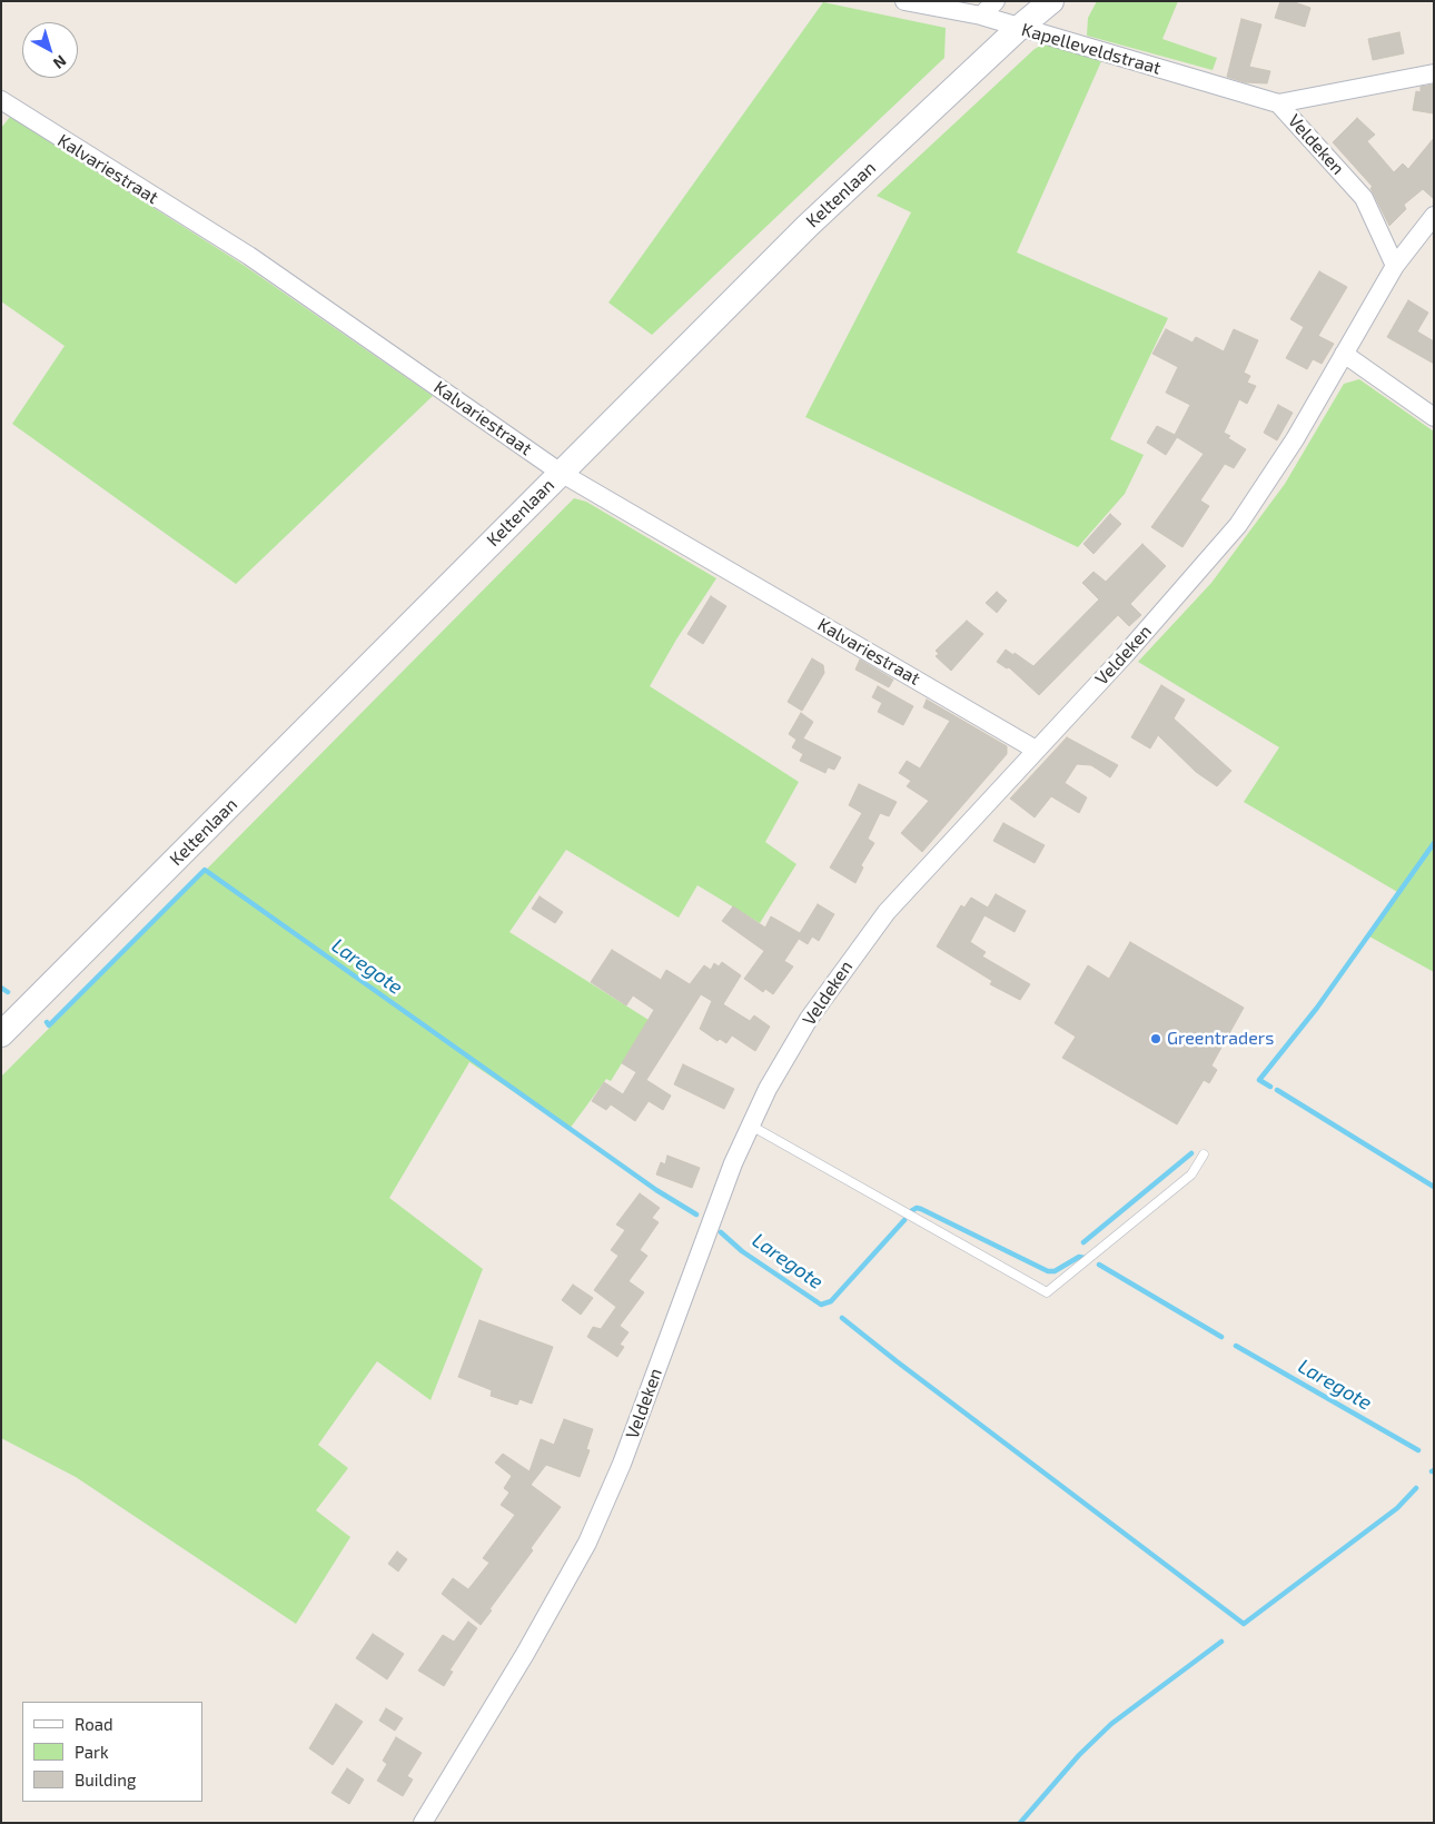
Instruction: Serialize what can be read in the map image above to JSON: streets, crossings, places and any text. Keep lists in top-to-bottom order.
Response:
{
  "streets": {
    "main road": ["Keltenlaan"],
    "street": ["Kapelleveldstraat", "Veldeken", "Kalvariestraat"]
  },
  "crossings": [
    ["Kapelleveldstraat", "Veldeken"],
    ["Kapelleveldstraat", "Keltenlaan"],
    ["Veldeken", "Kalvariestraat"],
    ["Kalvariestraat", "Keltenlaan"]
  ],
  "water": ["Laregote"],
  "places": ["Greentraders"],
  "legend": ["Road", "Park", "Building"],
  "north": "bottom right"
}
